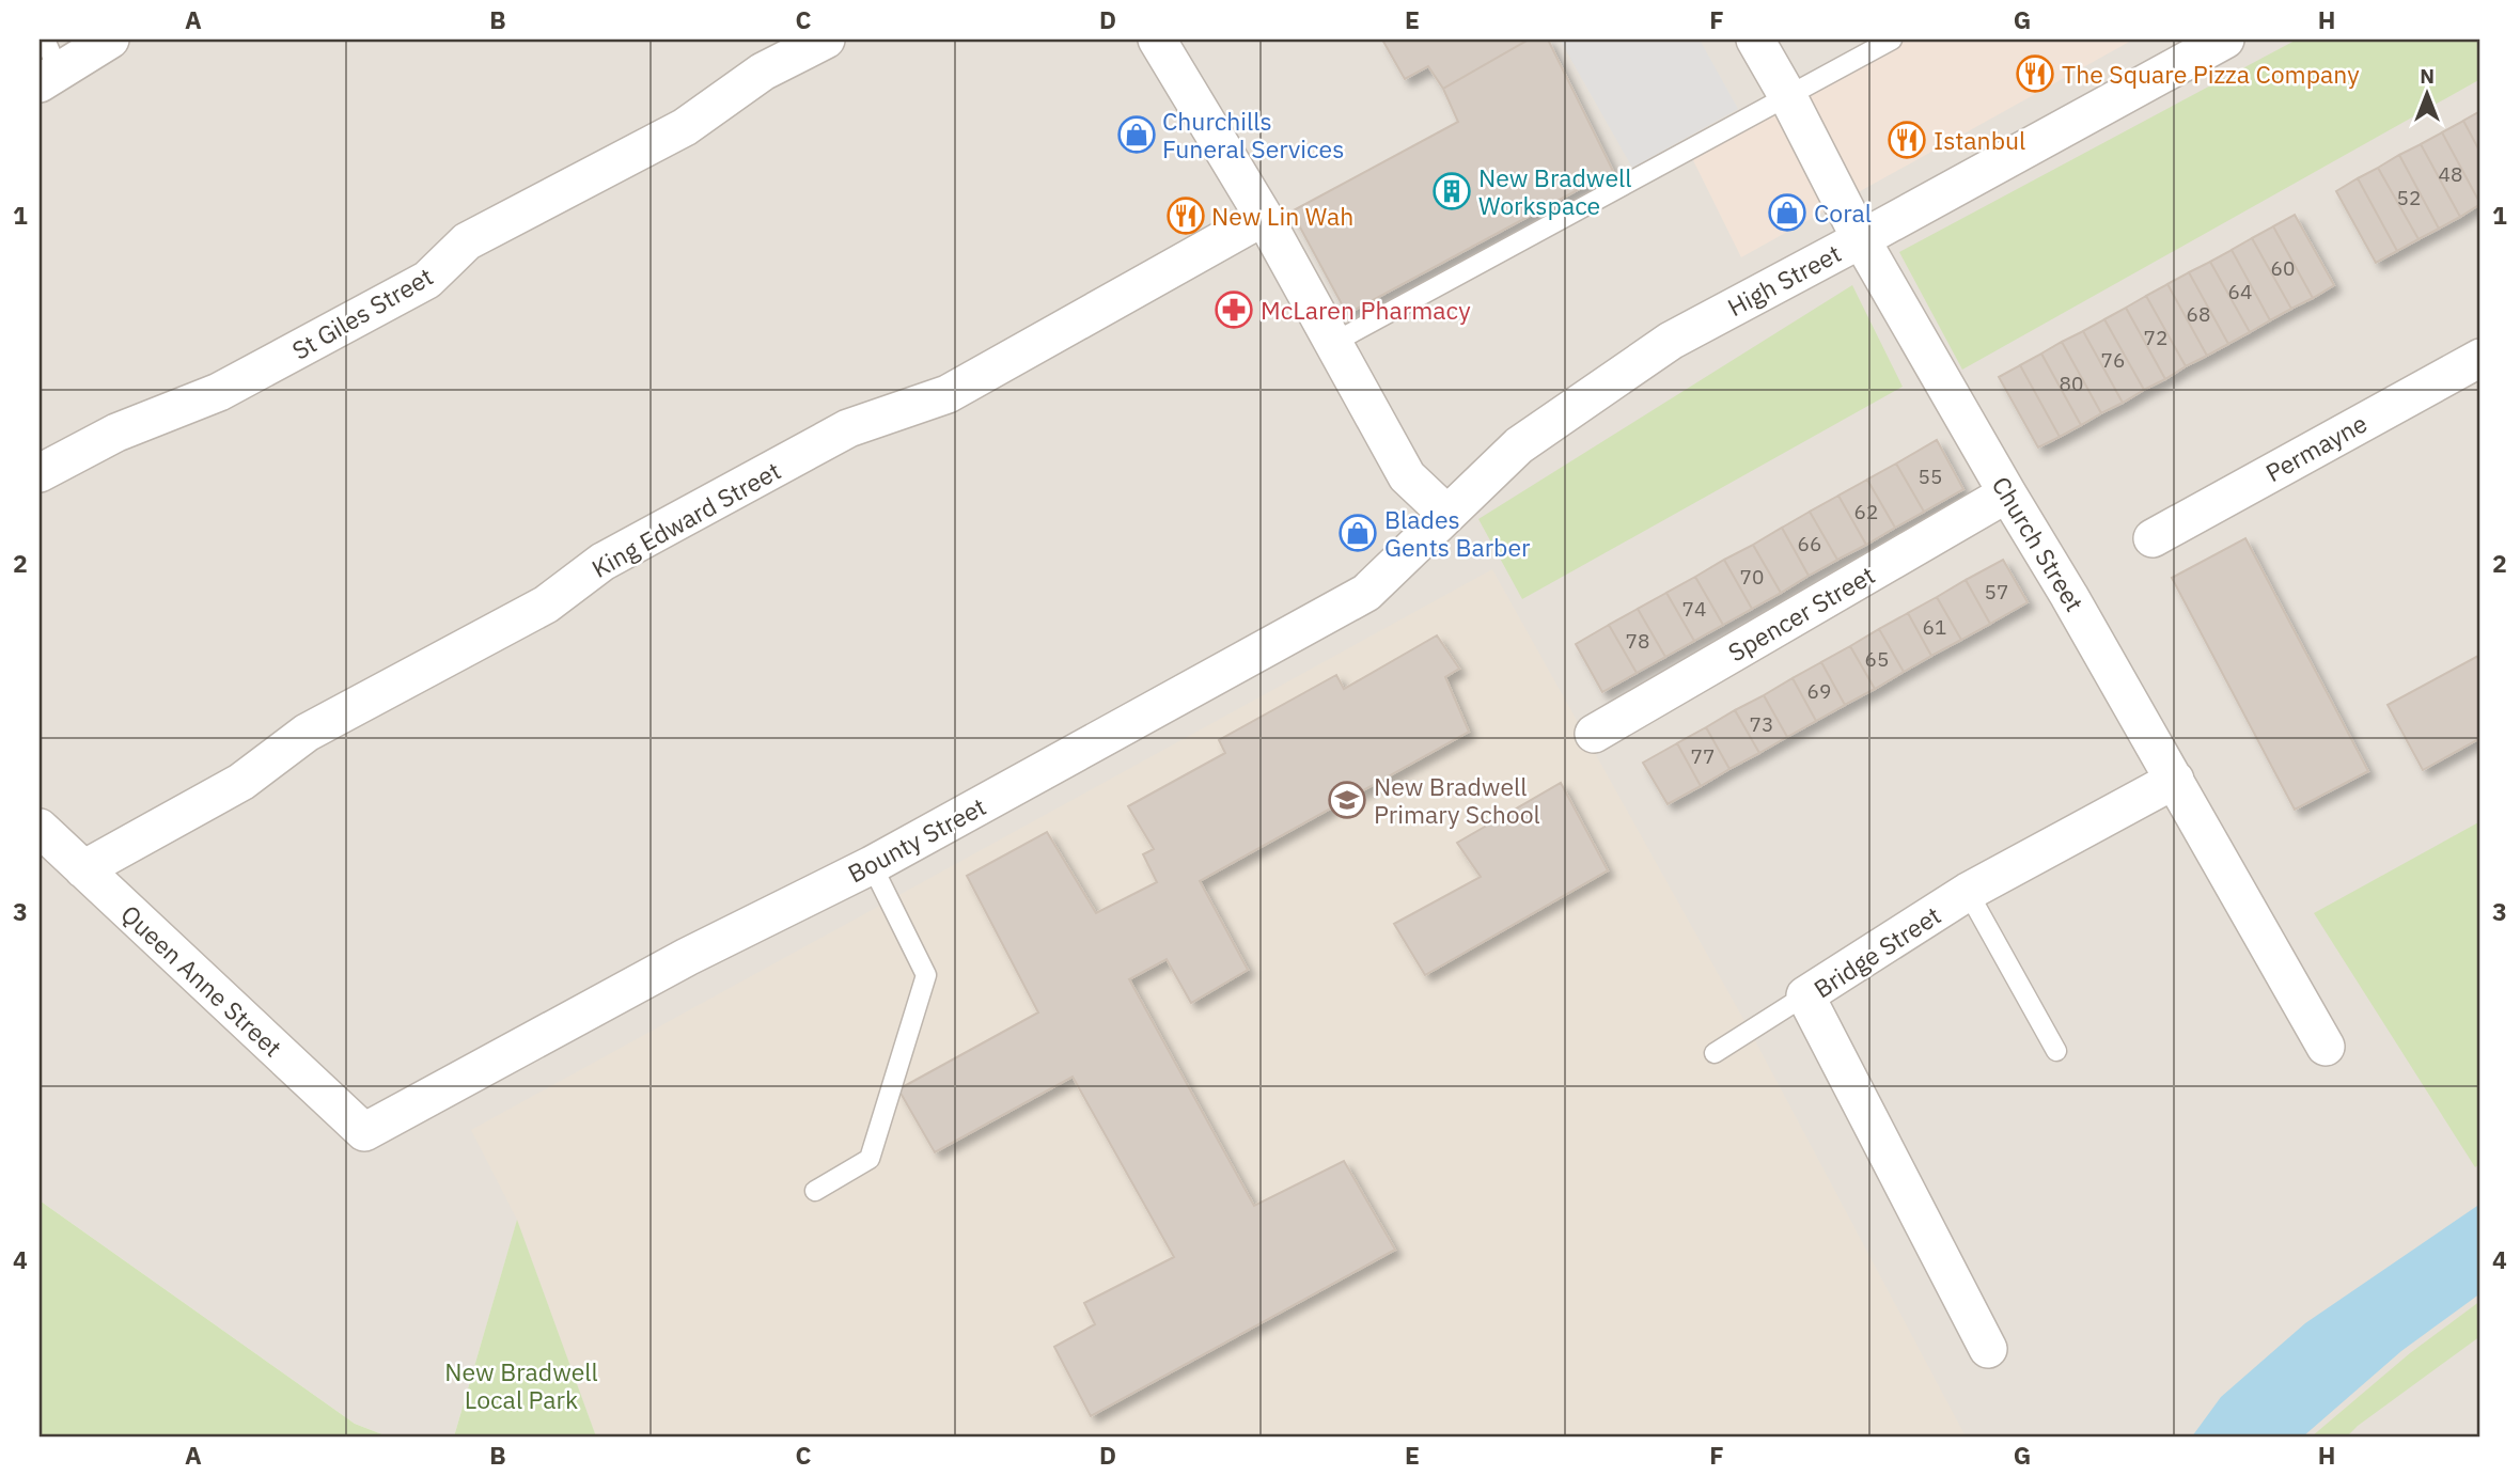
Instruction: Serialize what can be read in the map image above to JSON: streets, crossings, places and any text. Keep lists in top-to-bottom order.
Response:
{
  "streets": {
    "street": [
      "High Street",
      "St Giles Street",
      "Permayne",
      "King Edward Street",
      "Church Street",
      "Spencer Street",
      "Bounty Street",
      "Bridge Street",
      "Queen Anne Street"
    ]
  },
  "crossings": [
    ["High Street", "Church Street"],
    ["High Street", "Bounty Street"],
    ["King Edward Street", "Queen Anne Street"],
    ["Church Street", "Spencer Street"],
    ["Church Street", "Bridge Street"],
    ["Bounty Street", "Queen Anne Street"]
  ],
  "parks": ["New Bradwell Local Park"],
  "places": {
    "restaurant": ["The Square Pizza Company", "Istanbul", "New Lin Wah"],
    "shop": ["Churchills Funeral Services", "Coral", "Blades Gents Barber"],
    "building": ["New Bradwell Workspace"],
    "pharmacy": ["McLaren Pharmacy"],
    "school or university": ["New Bradwell Primary School"]
  },
  "house_numbers": [
    "48",
    "52",
    "60",
    "64",
    "68",
    "72",
    "76",
    "80",
    "55",
    "62",
    "66",
    "70",
    "57",
    "74",
    "61",
    "78",
    "65",
    "69",
    "73",
    "77"
  ],
  "north": "top",
  "grid": {
    "columns": [
      "A",
      "B",
      "C",
      "D",
      "E",
      "F",
      "G",
      "H"
    ],
    "rows": [
      "1",
      "2",
      "3",
      "4"
    ]
  }
}
